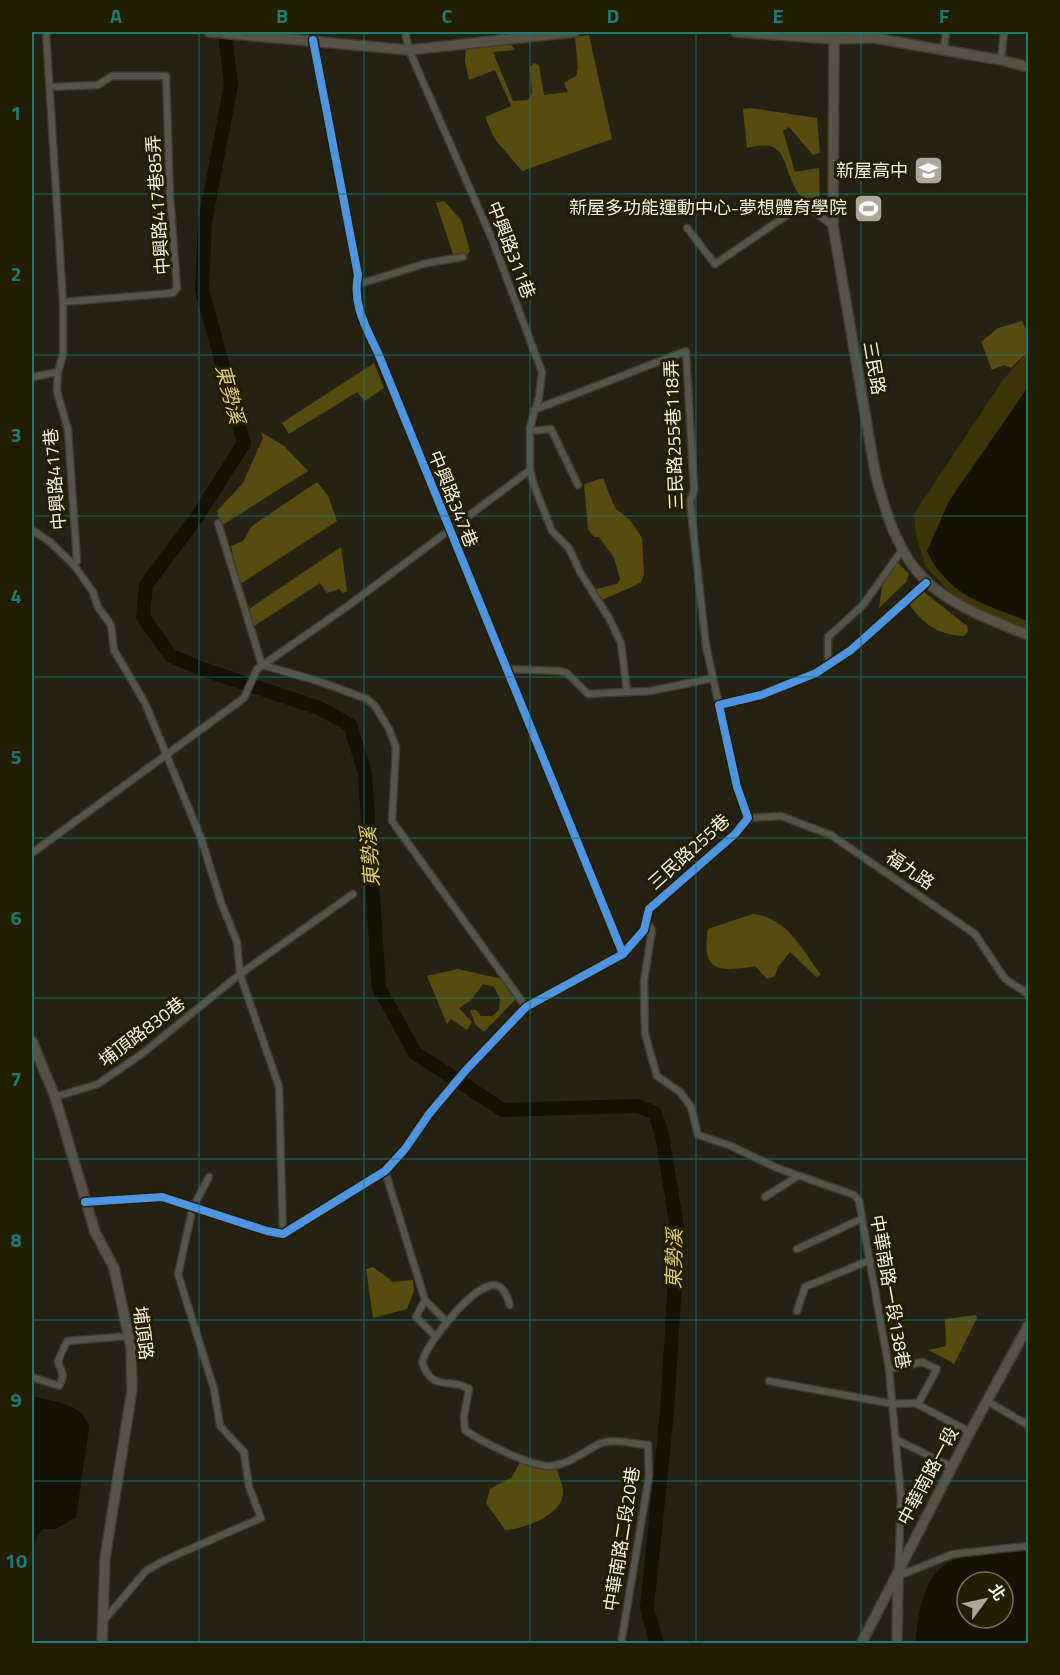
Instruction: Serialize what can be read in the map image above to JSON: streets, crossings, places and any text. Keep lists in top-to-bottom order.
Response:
{
  "streets": {
    "street": [
      "中興路417巷85弄",
      "中興路311巷",
      "三民路",
      "三民路255巷118弄",
      "中興路417巷",
      "中興路347巷",
      "三民路255巷",
      "福九路",
      "埔頂路830巷",
      "中華南路一段138巷",
      "埔頂路",
      "中華南路一段",
      "中華南路二段20巷"
    ]
  },
  "crossings": [
    ["中興路417巷85弄", "中興路417巷"],
    ["中興路311巷", "三民路255巷118弄"],
    ["三民路255巷118弄", "三民路255巷"],
    ["中興路347巷", "三民路255巷"],
    ["三民路255巷", "福九路"],
    ["三民路255巷", "中華南路一段138巷"],
    ["埔頂路830巷", "埔頂路"],
    ["中華南路一段138巷", "中華南路一段"]
  ],
  "water": ["東勢溪"],
  "places": {
    "school or university": ["新屋高中"],
    "sports": ["新屋多功能運動中心-夢想體育學院"]
  },
  "north": "top right",
  "grid": {
    "columns": [
      "A",
      "B",
      "C",
      "D",
      "E",
      "F"
    ],
    "rows": [
      "1",
      "2",
      "3",
      "4",
      "5",
      "6",
      "7",
      "8",
      "9",
      "10"
    ]
  }
}
